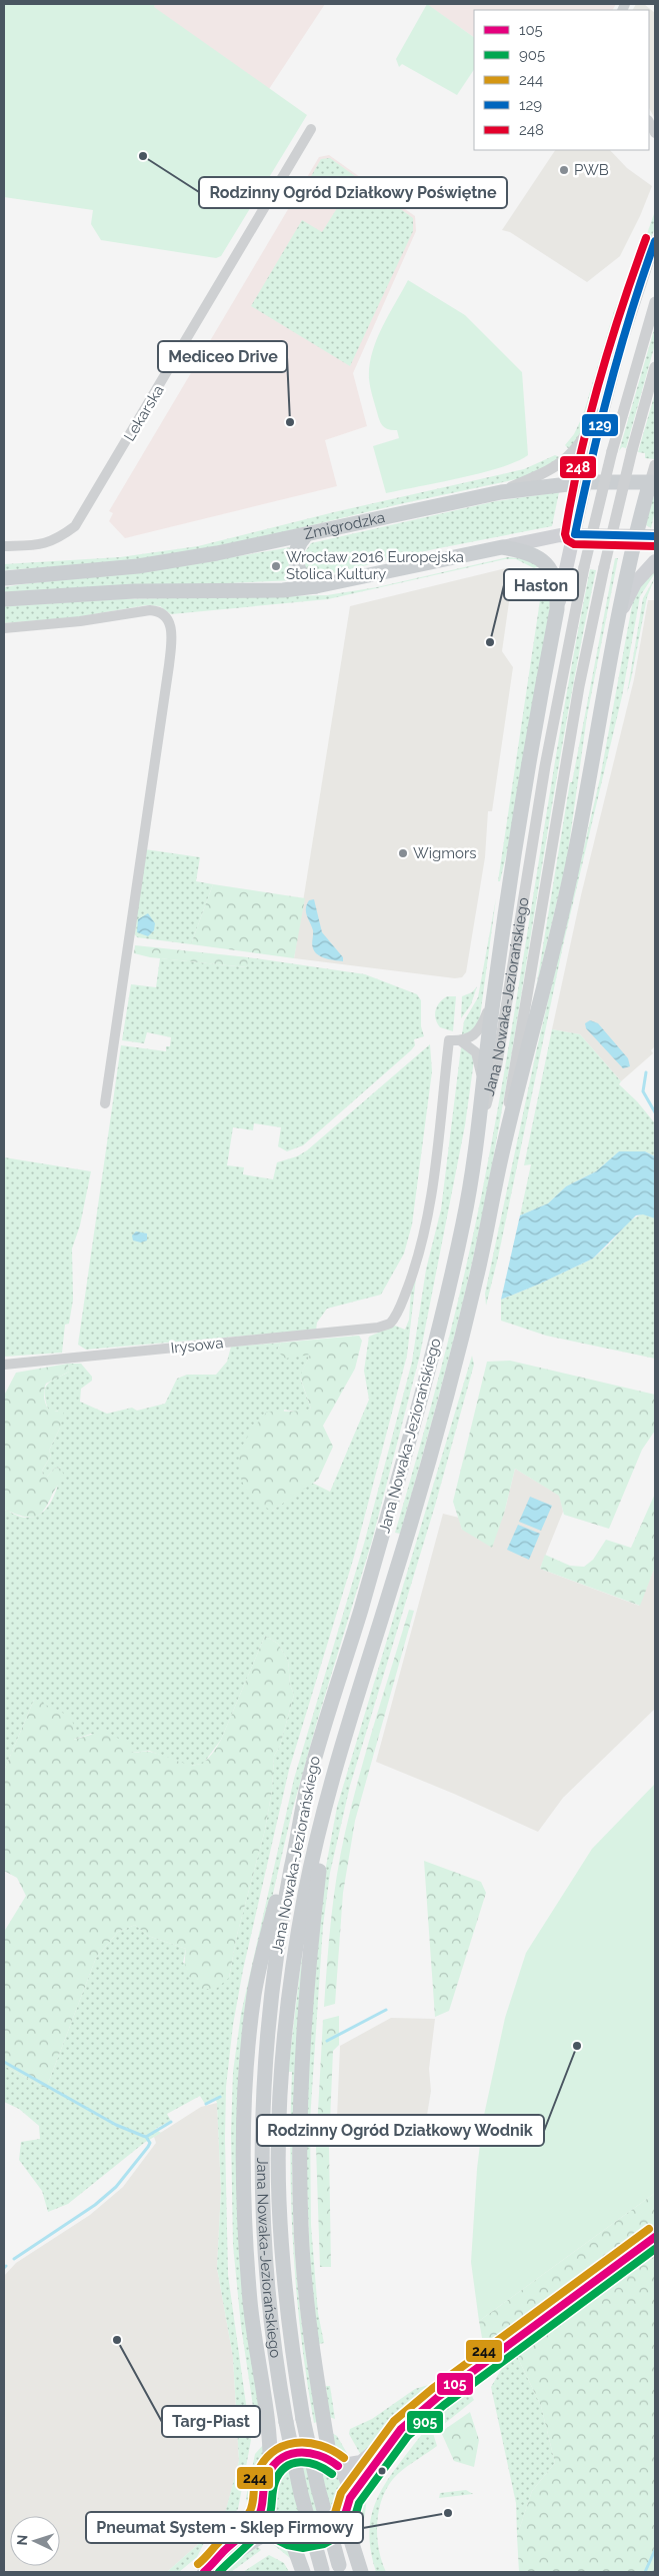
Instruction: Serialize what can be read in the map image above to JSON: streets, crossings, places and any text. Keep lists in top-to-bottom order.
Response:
{
  "streets": {
    "main road": ["Żmigrodzka", "Jana Nowaka-Jeziorańskiego"],
    "street": ["Lekarska", "Irysowa"]
  },
  "places": [
    "Rodzinny Ogród Działkowy Poświętne",
    "PWB",
    "Mediceo Drive",
    "Wrocław 2016 Europejska Stolica Kultury",
    "Haston",
    "Wigmors",
    "Rodzinny Ogród Działkowy Wodnik",
    "Targ-Piast",
    "Pneumat System - Sklep Firmowy"
  ],
  "lines": [
    "transit line 248",
    "transit line 129",
    "transit line 244",
    "transit line 105",
    "transit line 905"
  ],
  "legend": [
    "105",
    "905",
    "244",
    "129",
    "248"
  ],
  "north": "left"
}
